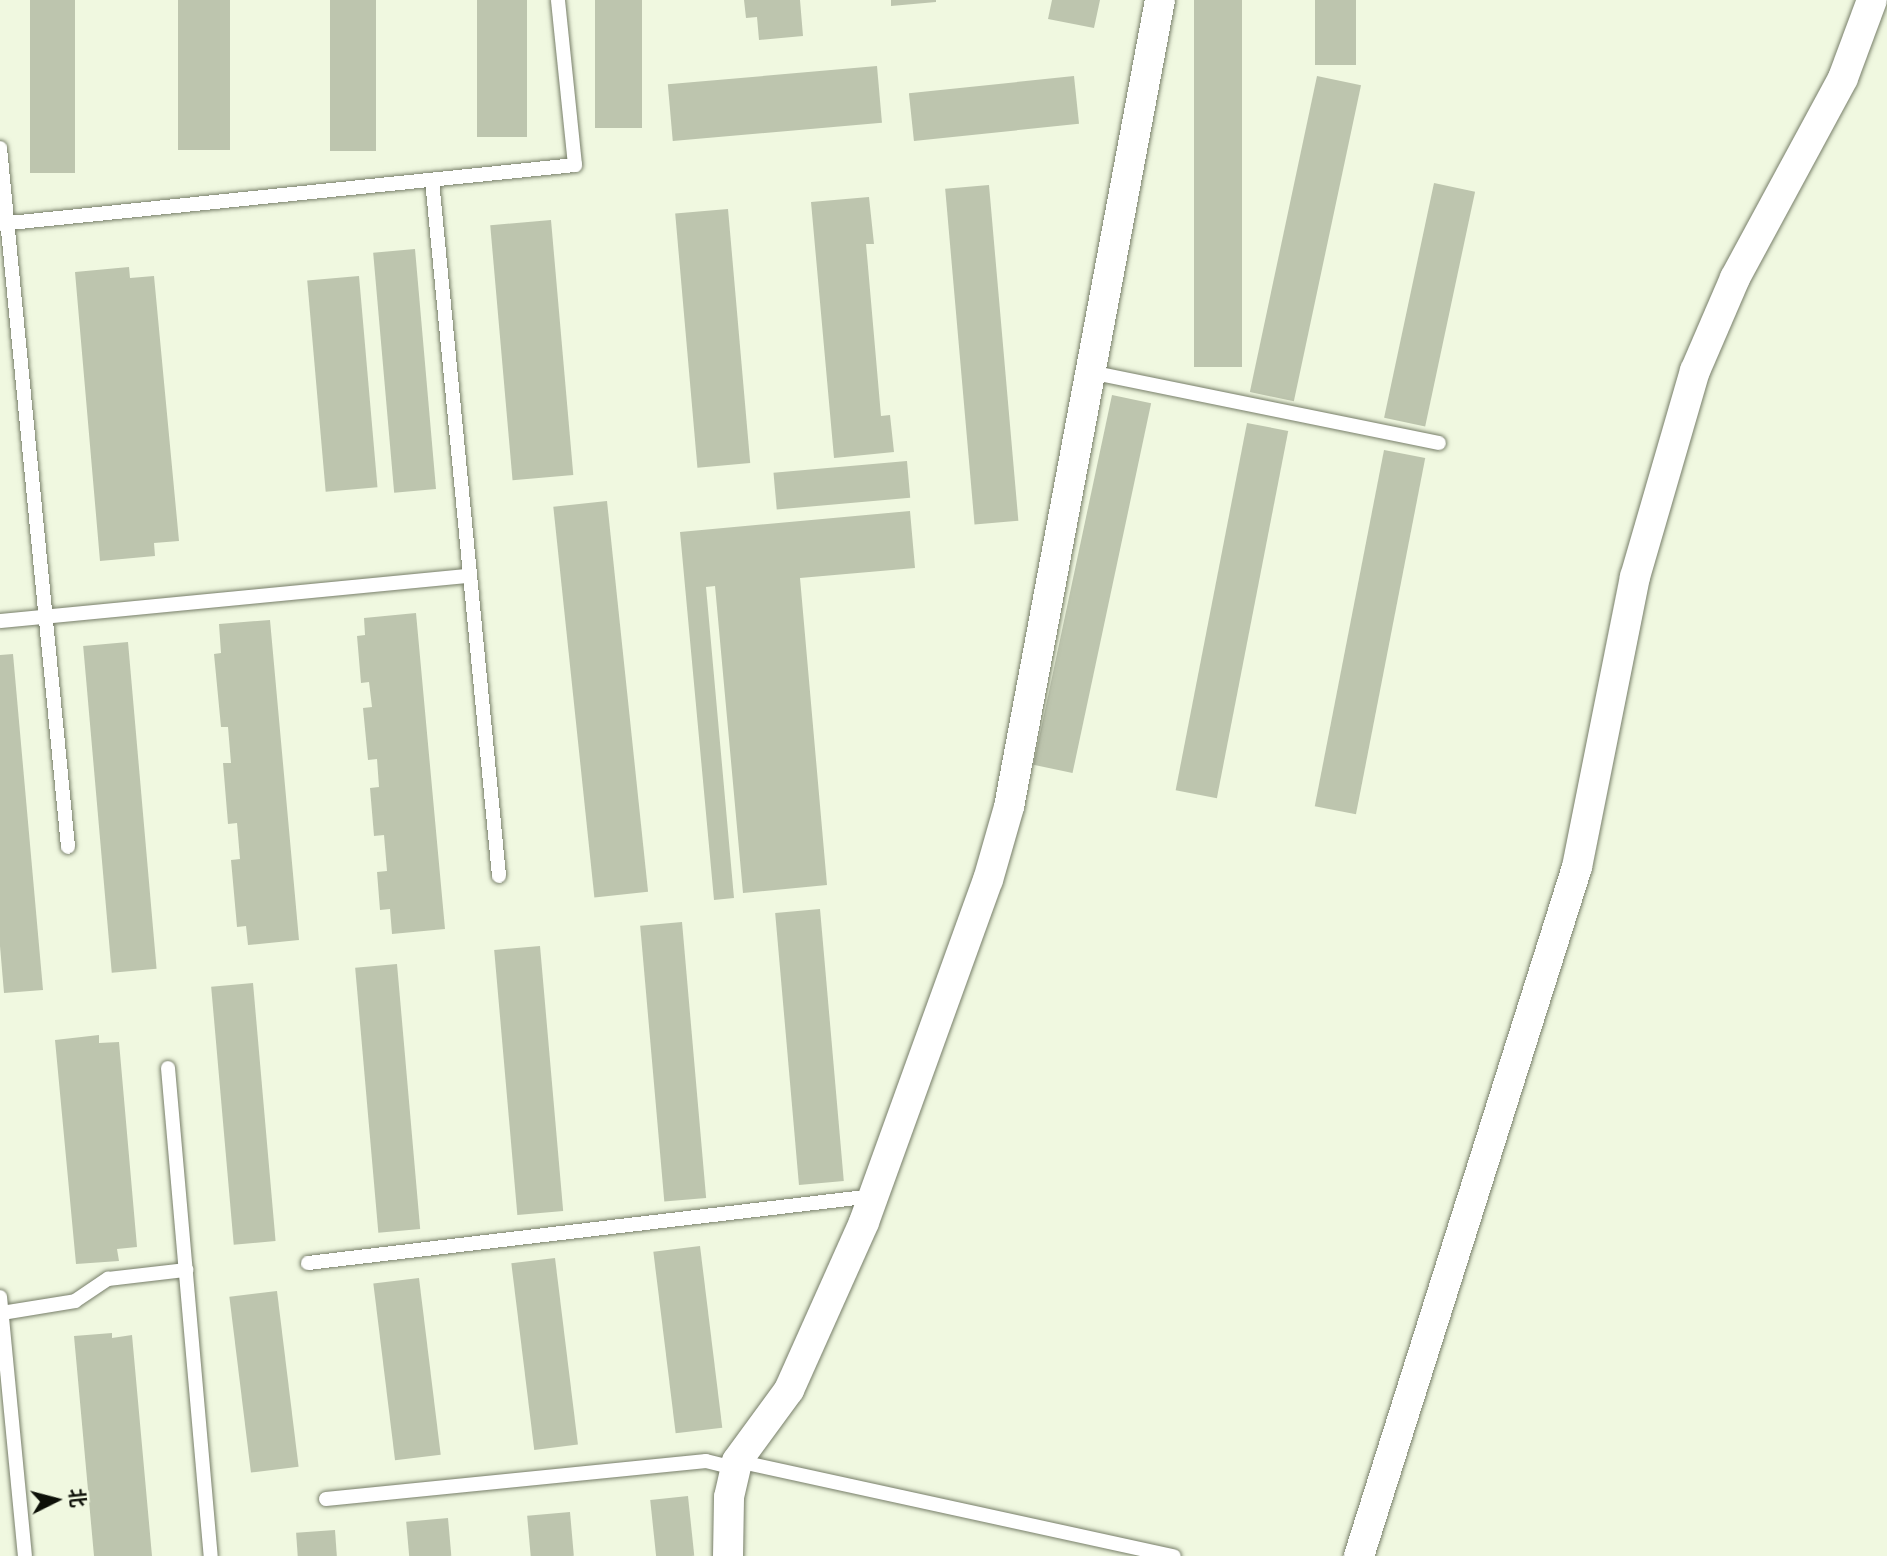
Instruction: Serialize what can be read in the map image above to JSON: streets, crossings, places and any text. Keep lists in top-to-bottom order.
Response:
{
  "north": "right"
}
